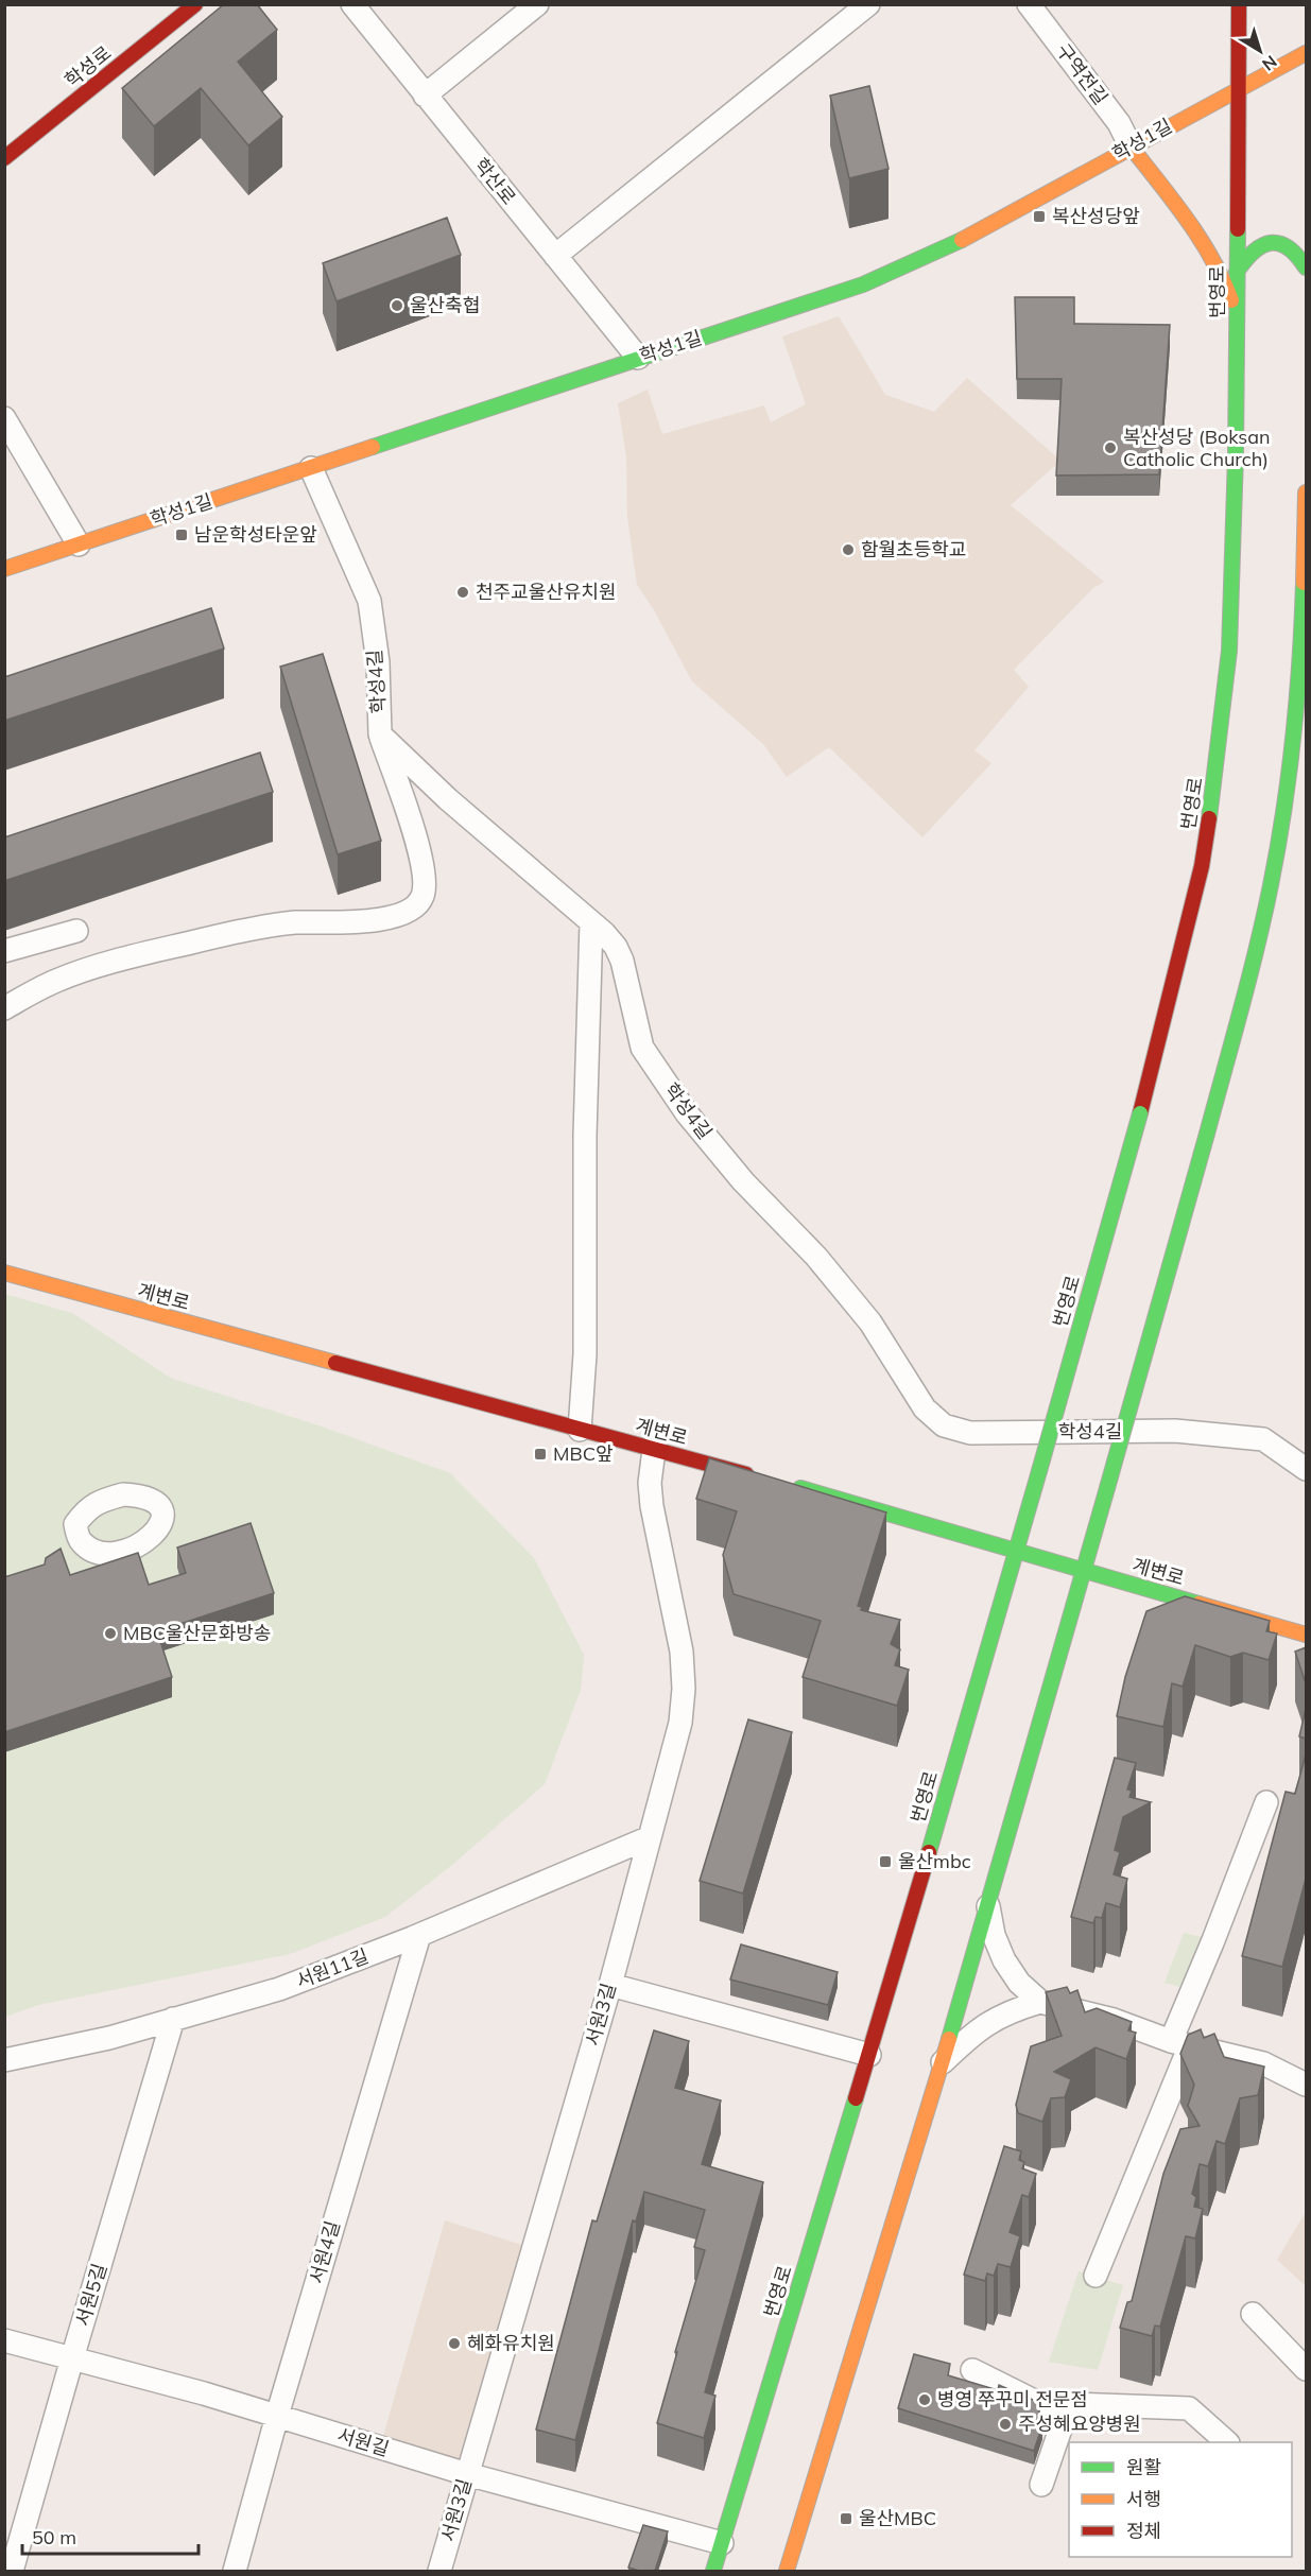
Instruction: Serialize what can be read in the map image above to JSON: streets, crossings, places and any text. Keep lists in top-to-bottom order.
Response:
{
  "streets": {
    "main road": [
      "학성로",
      "학성1길",
      "번영로",
      "계변로"
    ],
    "street": [
      "구역전길",
      "학산로",
      "학성4길",
      "서원11길",
      "서원3길",
      "서원4길",
      "서원5길",
      "서원길"
    ]
  },
  "crossings": [
    ["구역전길", "학성1길"],
    ["학성1길", "학산로"],
    ["학성1길", "번영로"],
    ["학성1길", "학성4길"],
    ["번영로", "계변로"],
    ["번영로", "서원길"],
    ["계변로", "서원3길"],
    ["서원11길", "서원3길"],
    ["서원11길", "서원4길"],
    ["서원11길", "서원5길"],
    ["서원3길", "서원길"],
    ["서원4길", "서원길"],
    ["서원5길", "서원길"]
  ],
  "places": {
    "transit": [
      "복산성당앞",
      "남운학성타운앞",
      "MBC앞",
      "울산mbc",
      "울산MBC"
    ],
    "other": [
      "울산축협",
      "복산성당 (Boksan Catholic Church)",
      "함월초등학교",
      "천주교울산유치원",
      "MBC울산문화방송",
      "혜화유치원",
      "병영 쭈꾸미 전문점",
      "주성혜요양병원"
    ]
  },
  "legend": ["원활", "서행", "정체"],
  "scale_bar": "50 m",
  "north": "bottom right"
}
